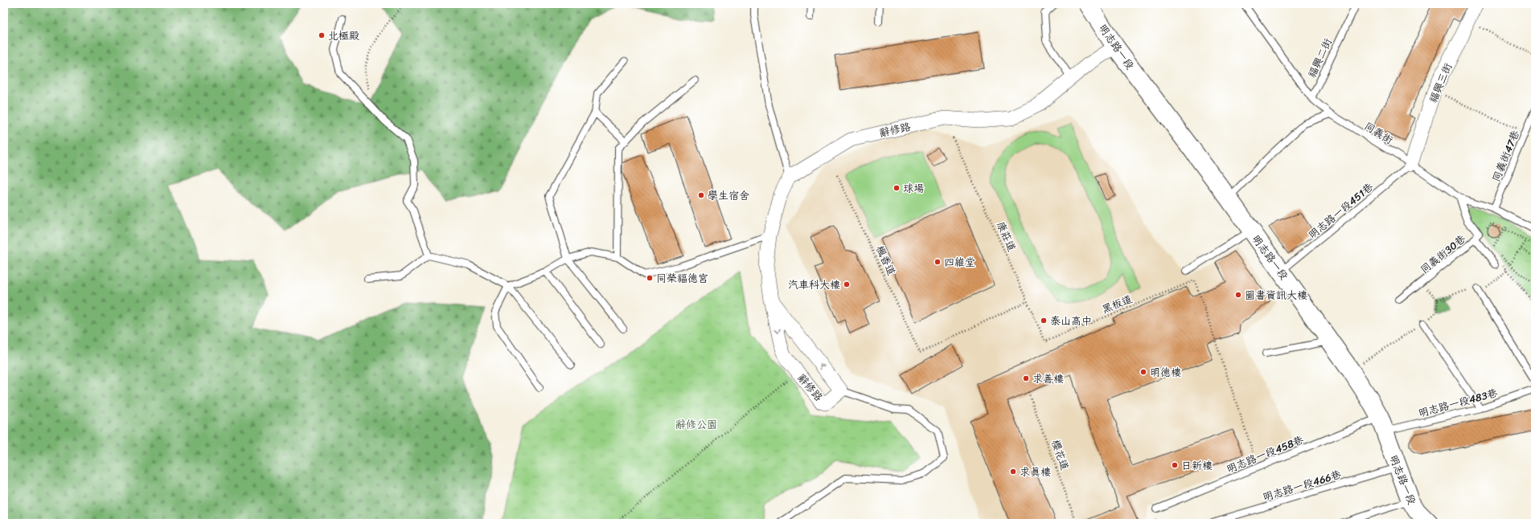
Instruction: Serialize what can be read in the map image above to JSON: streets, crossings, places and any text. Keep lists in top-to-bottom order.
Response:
{
  "streets": {
    "main road": ["明志路一段"],
    "street": ["福興三街", "辭修路"],
    "lane": [
      "福興二街",
      "同義街",
      "同義街47巷",
      "明志路一段451巷",
      "同義街30巷",
      "明志路一段483巷",
      "明志路一段458巷",
      "明志路一段466巷"
    ],
    "path": [
      "康莊道",
      "楓香道",
      "黑板道",
      "櫻花道"
    ]
  },
  "crossings": [
    ["明志路一段", "辭修路"],
    ["明志路一段", "明志路一段451巷"],
    ["明志路一段", "明志路一段483巷"],
    ["明志路一段", "明志路一段458巷"],
    ["明志路一段", "明志路一段466巷"],
    ["福興三街", "同義街"],
    ["福興三街", "明志路一段451巷"],
    ["同義街", "同義街47巷"],
    ["同義街", "明志路一段451巷"],
    ["同義街", "同義街30巷"],
    ["康莊道", "楓香道"],
    ["康莊道", "黑板道"],
    ["明志路一段483巷", "明志路一段458巷"]
  ],
  "parks": ["辭修公園"],
  "places": [
    "北極殿",
    "球場",
    "學生宿舍",
    "四維堂",
    "同榮福德宮",
    "汽車科大樓",
    "圖書資訊大樓",
    "泰山高中",
    "明德樓",
    "求善樓",
    "日新樓",
    "求真樓"
  ]
}
